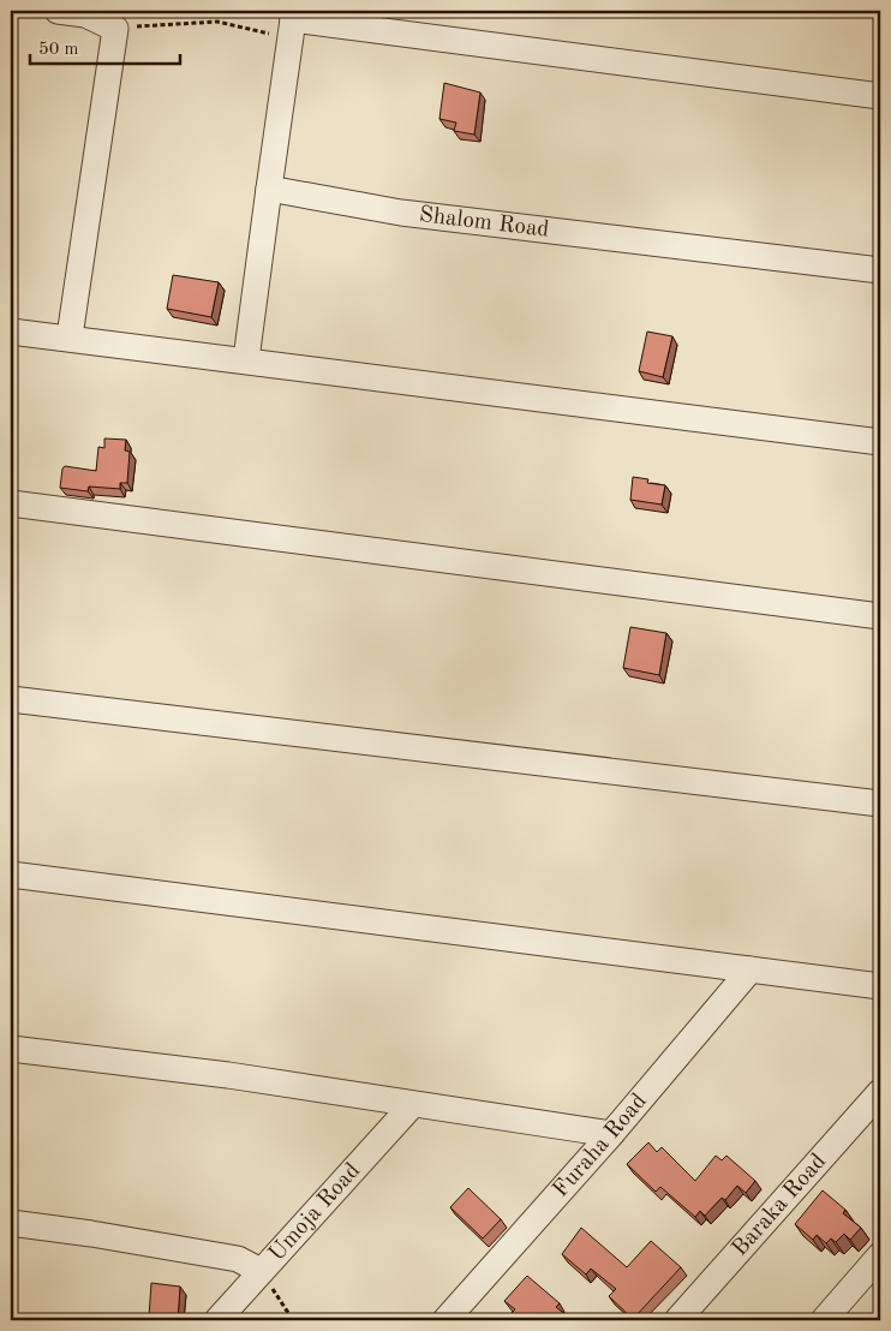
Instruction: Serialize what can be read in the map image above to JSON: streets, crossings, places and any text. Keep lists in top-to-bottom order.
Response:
{
  "streets": {
    "street": [
      "Shalom Road",
      "Furaha Road",
      "Baraka Road",
      "Umoja Road"
    ]
  },
  "scale_bar": "50 m"
}
